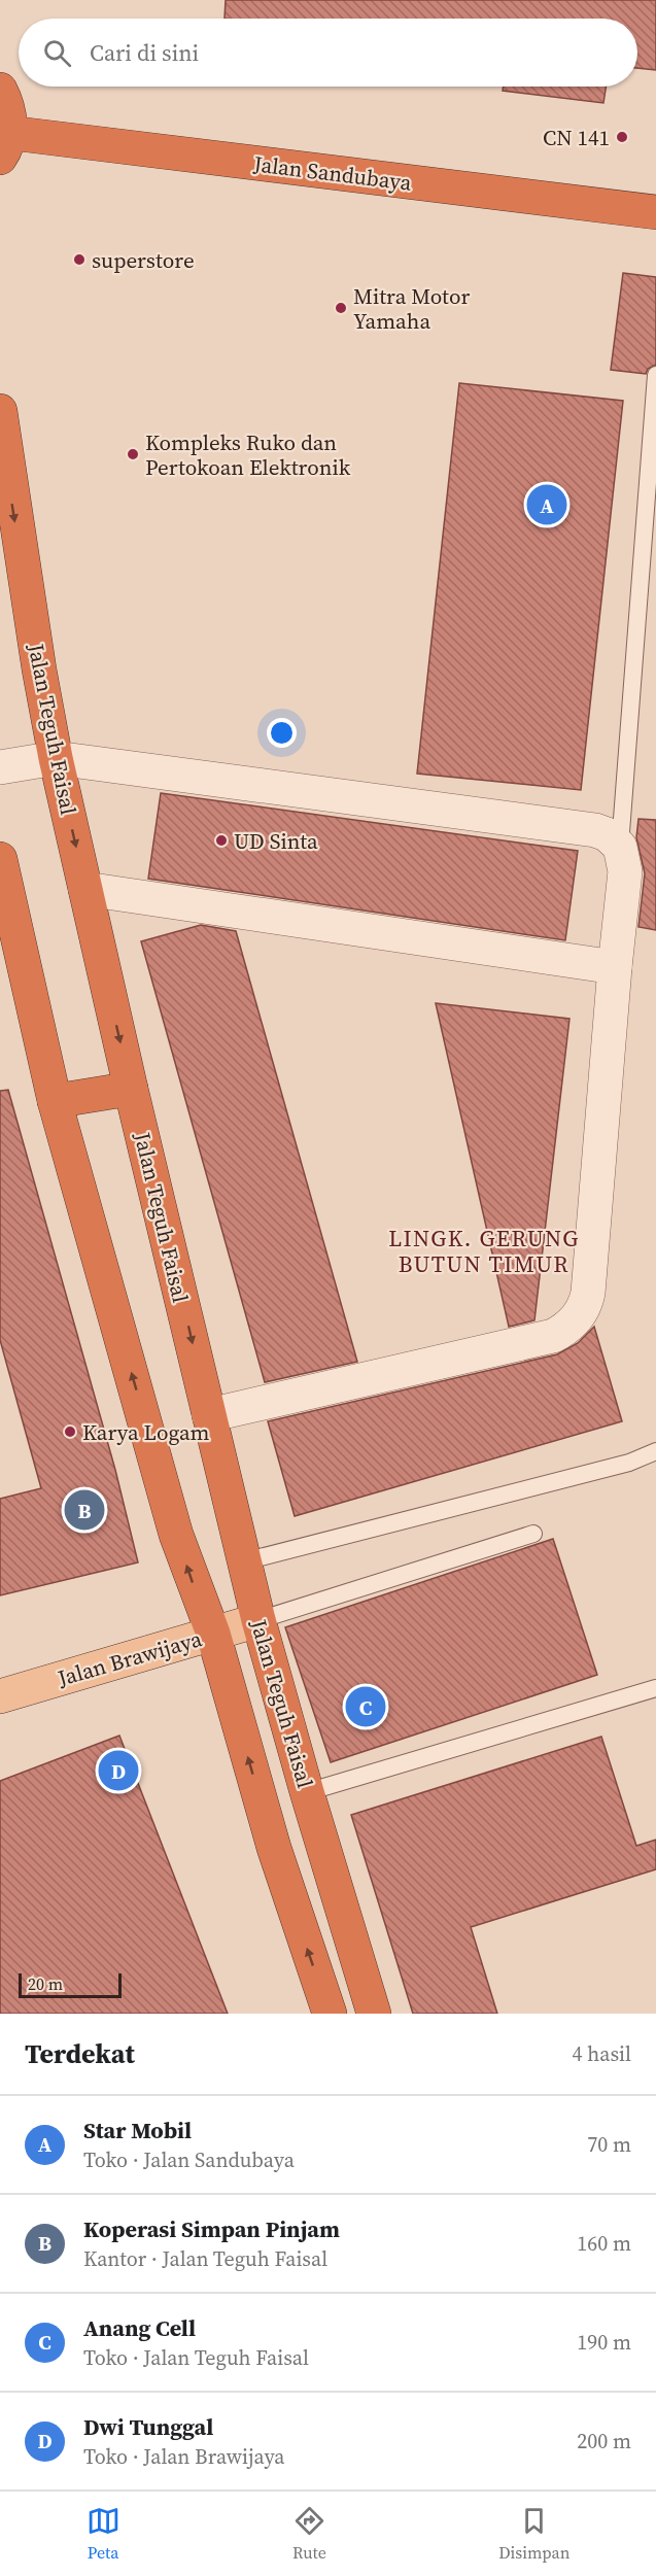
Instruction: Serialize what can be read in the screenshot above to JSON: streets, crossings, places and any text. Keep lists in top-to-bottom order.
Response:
{
  "streets": {
    "highway": ["Jalan Sandubaya", "Jalan Teguh Faisal"],
    "main road": ["Jalan Brawijaya"]
  },
  "crossings": [
    ["Jalan Teguh Faisal", "Jalan Brawijaya"]
  ],
  "districts": ["LINGK. GERUNG BUTUN TIMUR"],
  "places": [
    "CN 141",
    "superstore",
    "Mitra Motor Yamaha",
    "Kompleks Ruko dan Pertokoan Elektronik",
    "UD Sinta",
    "Karya Logam"
  ],
  "scale_bar": "20 m",
  "page": {
    "search": "Cari di sini",
    "pins": [
      "A",
      "B",
      "C",
      "D"
    ],
    "scale": "20 m",
    "heading": ["Terdekat", "4 hasil"],
    "list": [
      {
        "mark": "A",
        "name": "Star Mobil",
        "note": "Toko · Jalan Sandubaya",
        "value": "70 m"
      },
      {
        "mark": "B",
        "name": "Koperasi Simpan Pinjam",
        "note": "Kantor · Jalan Teguh Faisal",
        "value": "160 m"
      },
      {
        "mark": "C",
        "name": "Anang Cell",
        "note": "Toko · Jalan Teguh Faisal",
        "value": "190 m"
      },
      {
        "mark": "D",
        "name": "Dwi Tunggal",
        "note": "Toko · Jalan Brawijaya",
        "value": "200 m"
      }
    ],
    "nav": ["Peta", "Rute", "Disimpan"]
  }
}
